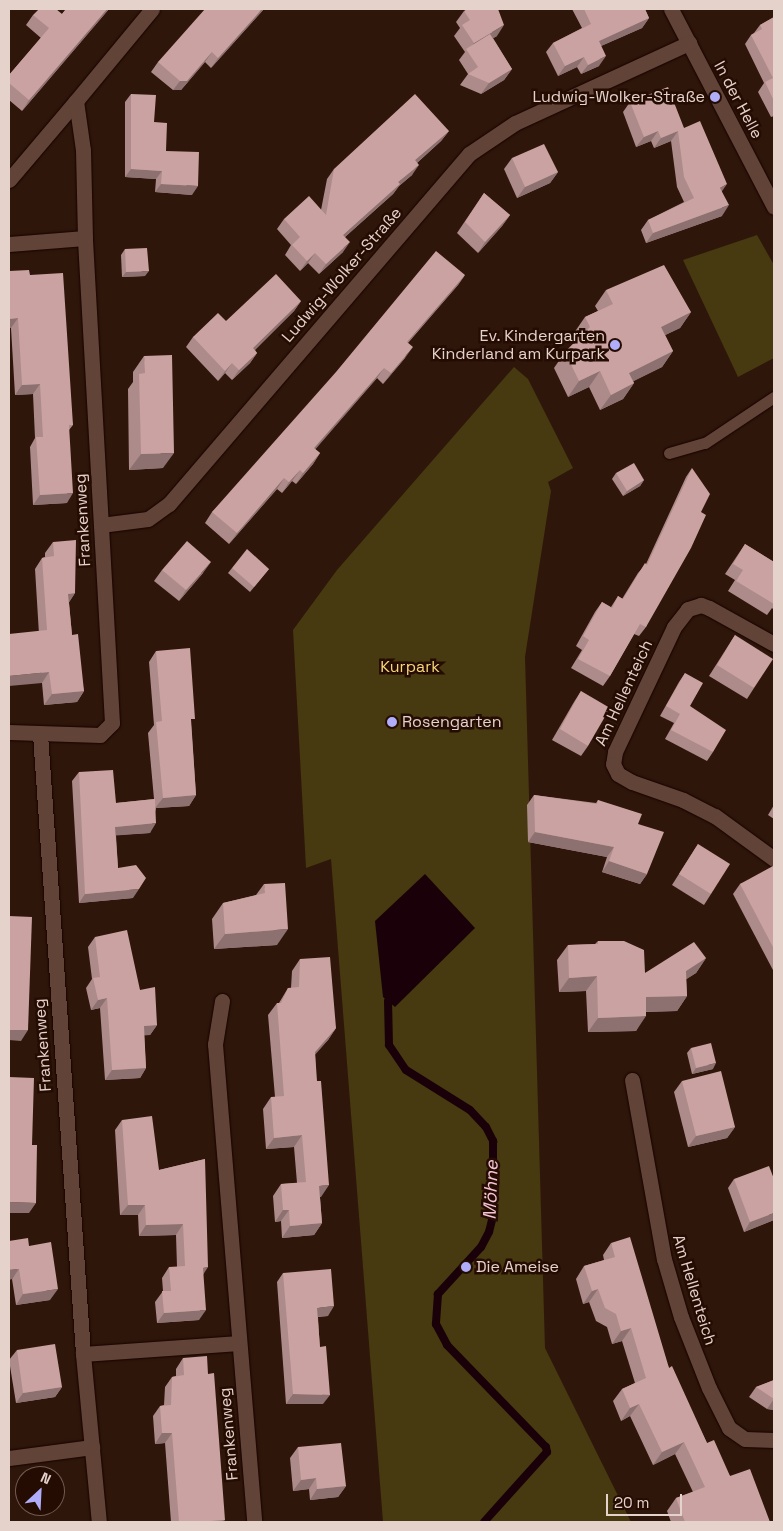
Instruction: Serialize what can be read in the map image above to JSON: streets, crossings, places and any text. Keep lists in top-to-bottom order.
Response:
{
  "streets": {
    "street": [
      "In der Helle",
      "Ludwig-Wolker-Straße",
      "Frankenweg",
      "Am Hellenteich"
    ]
  },
  "crossings": [
    ["In der Helle", "Ludwig-Wolker-Straße"],
    ["Ludwig-Wolker-Straße", "Frankenweg"]
  ],
  "water": ["Möhne"],
  "parks": ["Kurpark"],
  "places": [
    "Ludwig-Wolker-Straße",
    "Ev. Kindergarten Kinderland am Kurpark",
    "Rosengarten",
    "Die Ameise"
  ],
  "scale_bar": "20 m",
  "north": "top right"
}
